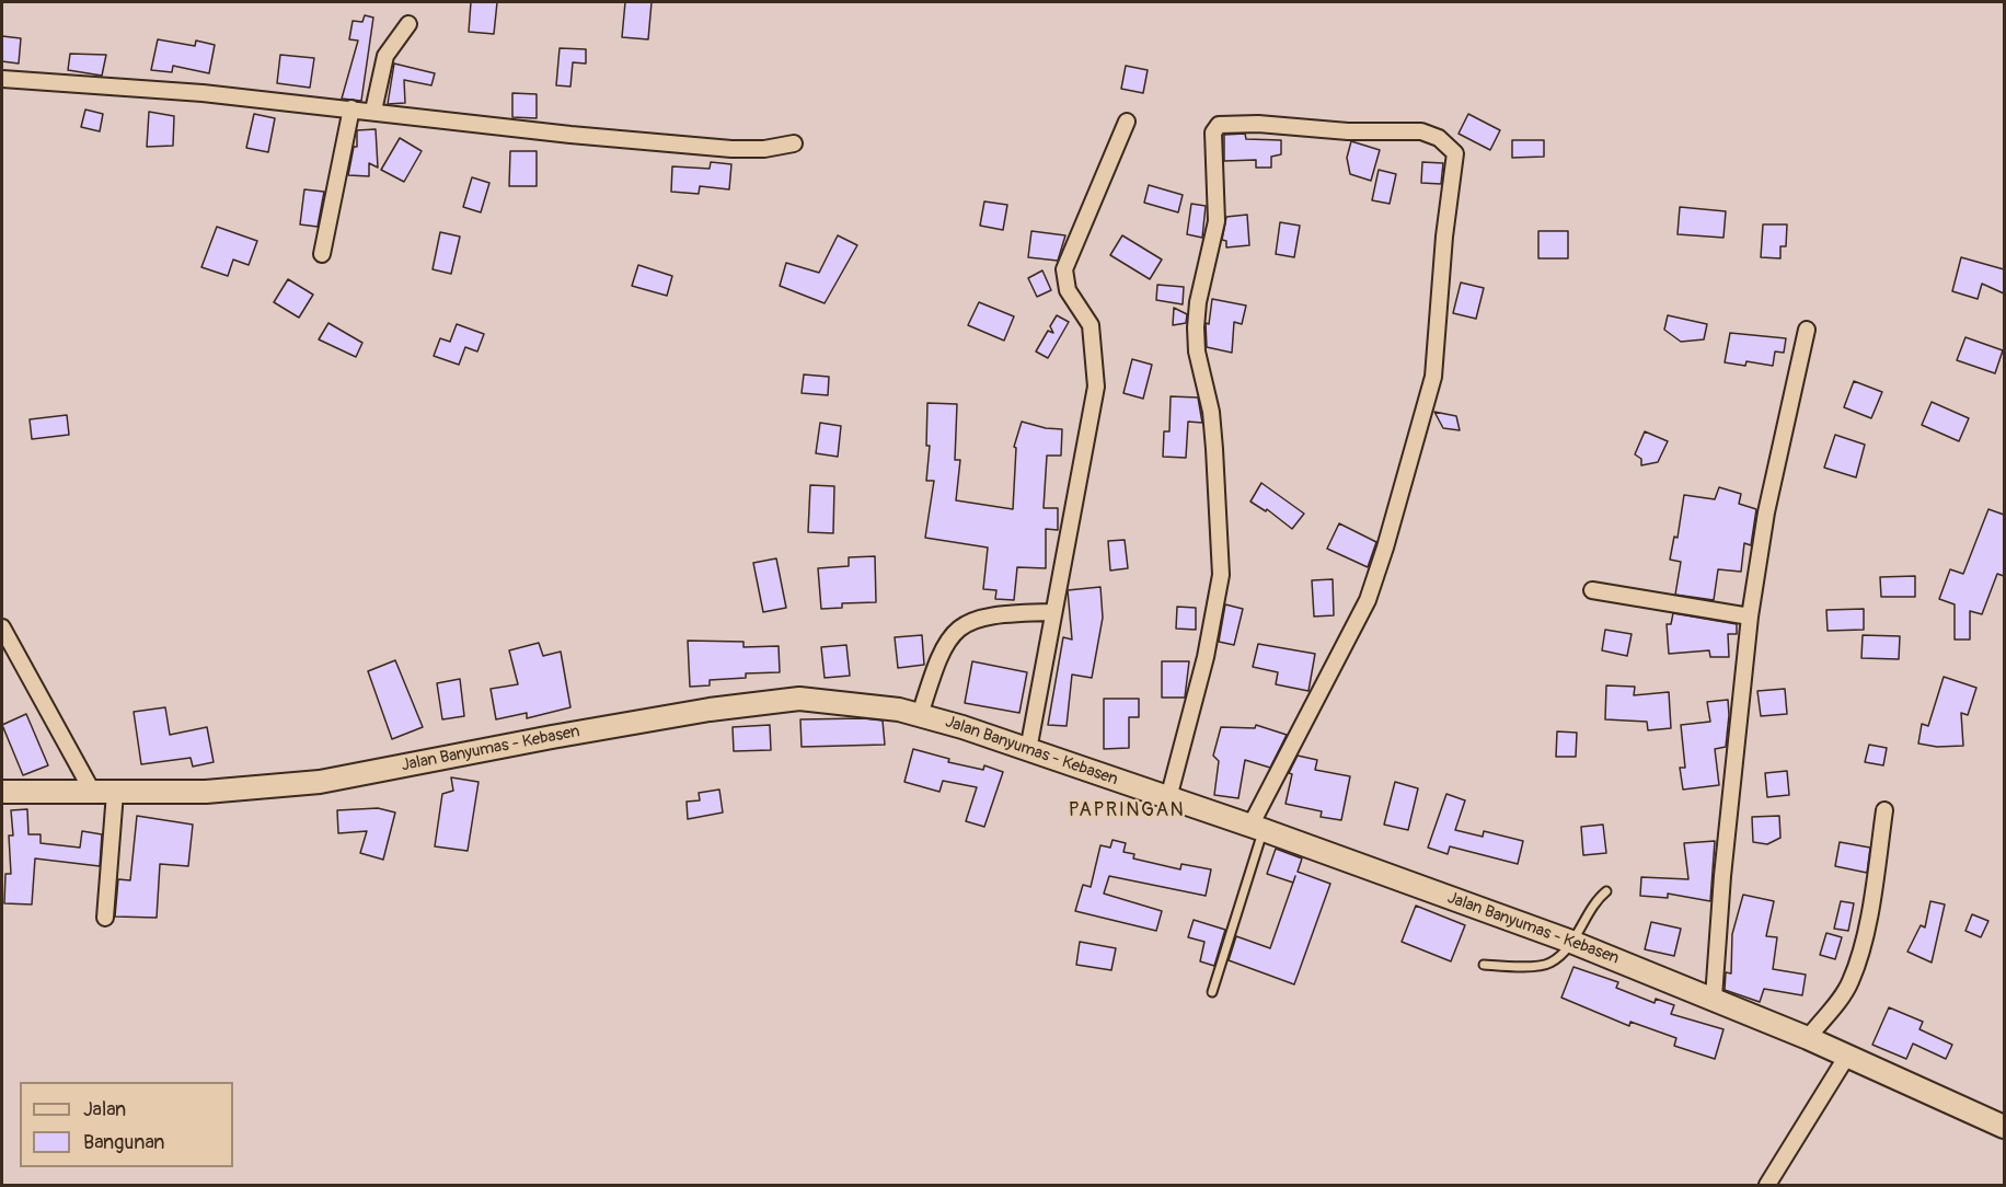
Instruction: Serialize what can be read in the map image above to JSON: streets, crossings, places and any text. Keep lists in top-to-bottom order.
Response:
{
  "streets": {
    "main road": ["Jalan Banyumas - Kebasen"]
  },
  "districts": ["PAPRINGAN"],
  "legend": ["Jalan", "Bangunan"]
}
